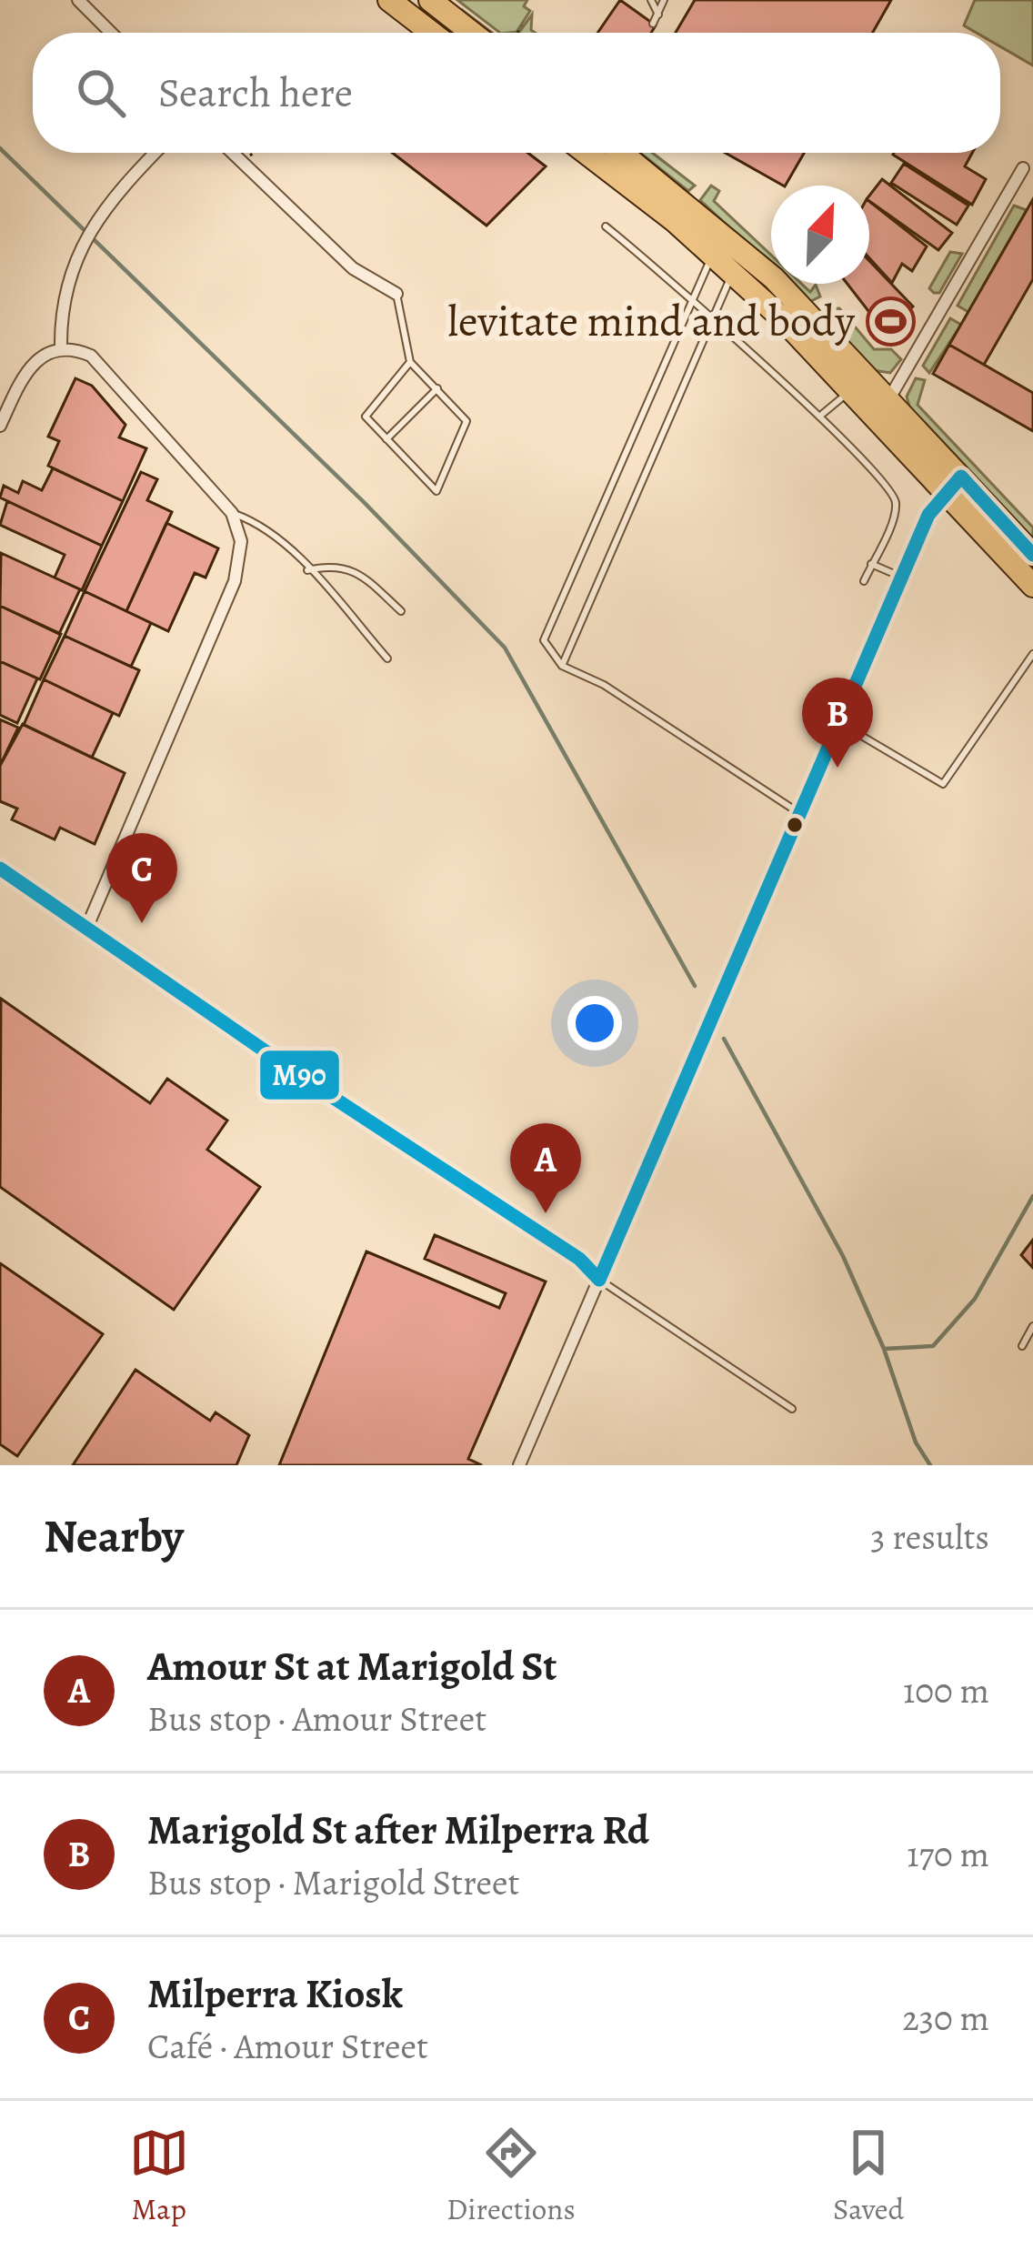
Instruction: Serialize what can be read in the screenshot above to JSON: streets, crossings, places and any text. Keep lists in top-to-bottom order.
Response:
{
  "places": {
    "sports": ["levitate mind and body"]
  },
  "lines": ["transit line M90"],
  "north": "top right",
  "page": {
    "search": "Search here",
    "pins": ["B", "C", "A"],
    "heading": ["Nearby", "3 results"],
    "list": [
      {
        "mark": "A",
        "name": "Amour St at Marigold St",
        "note": "Bus stop · Amour Street",
        "value": "100 m"
      },
      {
        "mark": "B",
        "name": "Marigold St after Milperra Rd",
        "note": "Bus stop · Marigold Street",
        "value": "170 m"
      },
      {
        "mark": "C",
        "name": "Milperra Kiosk",
        "note": "Café · Amour Street",
        "value": "230 m"
      }
    ],
    "nav": ["Map", "Directions", "Saved"]
  }
}
